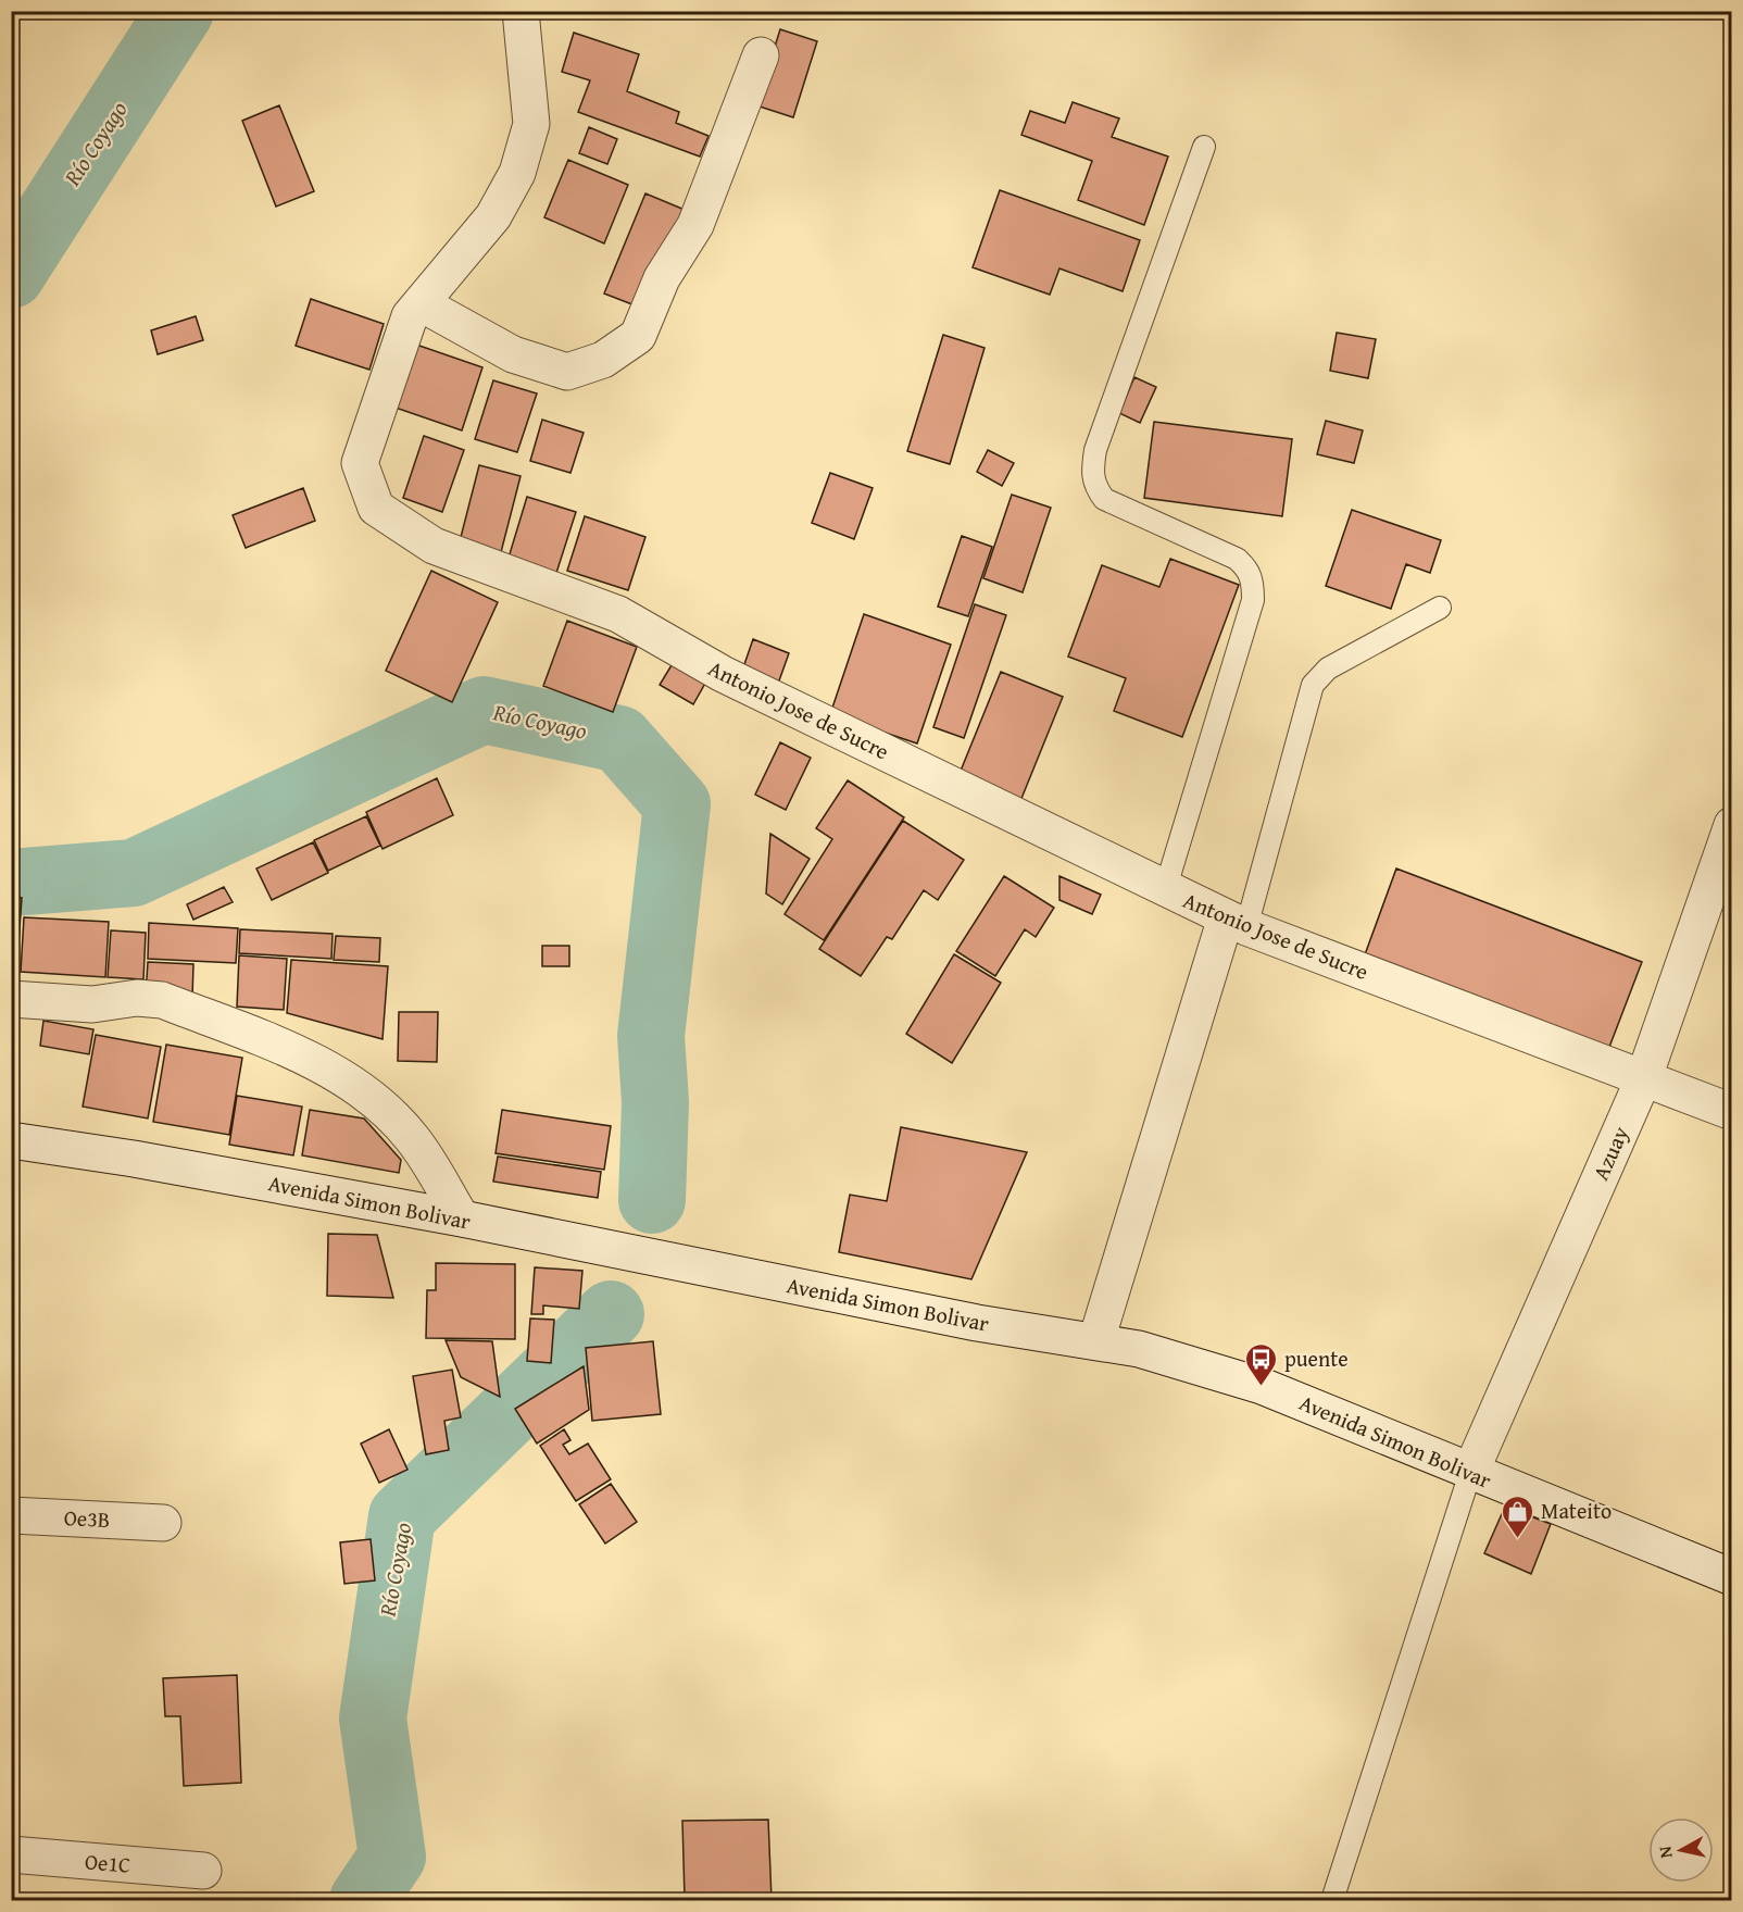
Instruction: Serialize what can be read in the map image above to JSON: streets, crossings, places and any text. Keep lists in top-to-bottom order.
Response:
{
  "streets": {
    "street": [
      "Antonio Jose de Sucre",
      "Azuay",
      "Avenida Simon Bolivar",
      "Oe3B",
      "Oe1C"
    ]
  },
  "crossings": [
    ["Antonio Jose de Sucre", "Azuay"],
    ["Azuay", "Avenida Simon Bolivar"]
  ],
  "water": ["Río Coyago"],
  "places": {
    "bus stop": ["puente"],
    "shop": ["Mateito"]
  },
  "north": "left"
}
